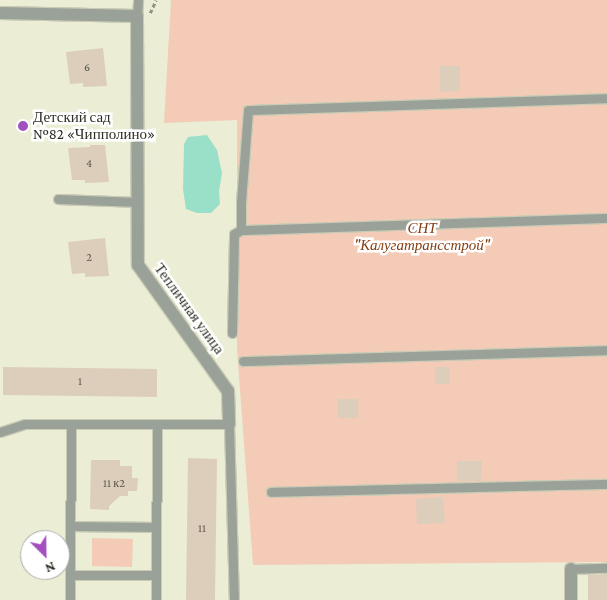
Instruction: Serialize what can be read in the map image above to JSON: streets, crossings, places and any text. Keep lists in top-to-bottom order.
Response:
{
  "streets": {
    "street": ["Тепличная улица"]
  },
  "parks": ["СНТ \"Калугатрансстрой\""],
  "places": ["Детский сад №82 «Чипполино»"],
  "house_numbers": [
    "6",
    "4",
    "2",
    "1",
    "11 к2",
    "11"
  ],
  "north": "bottom right"
}
